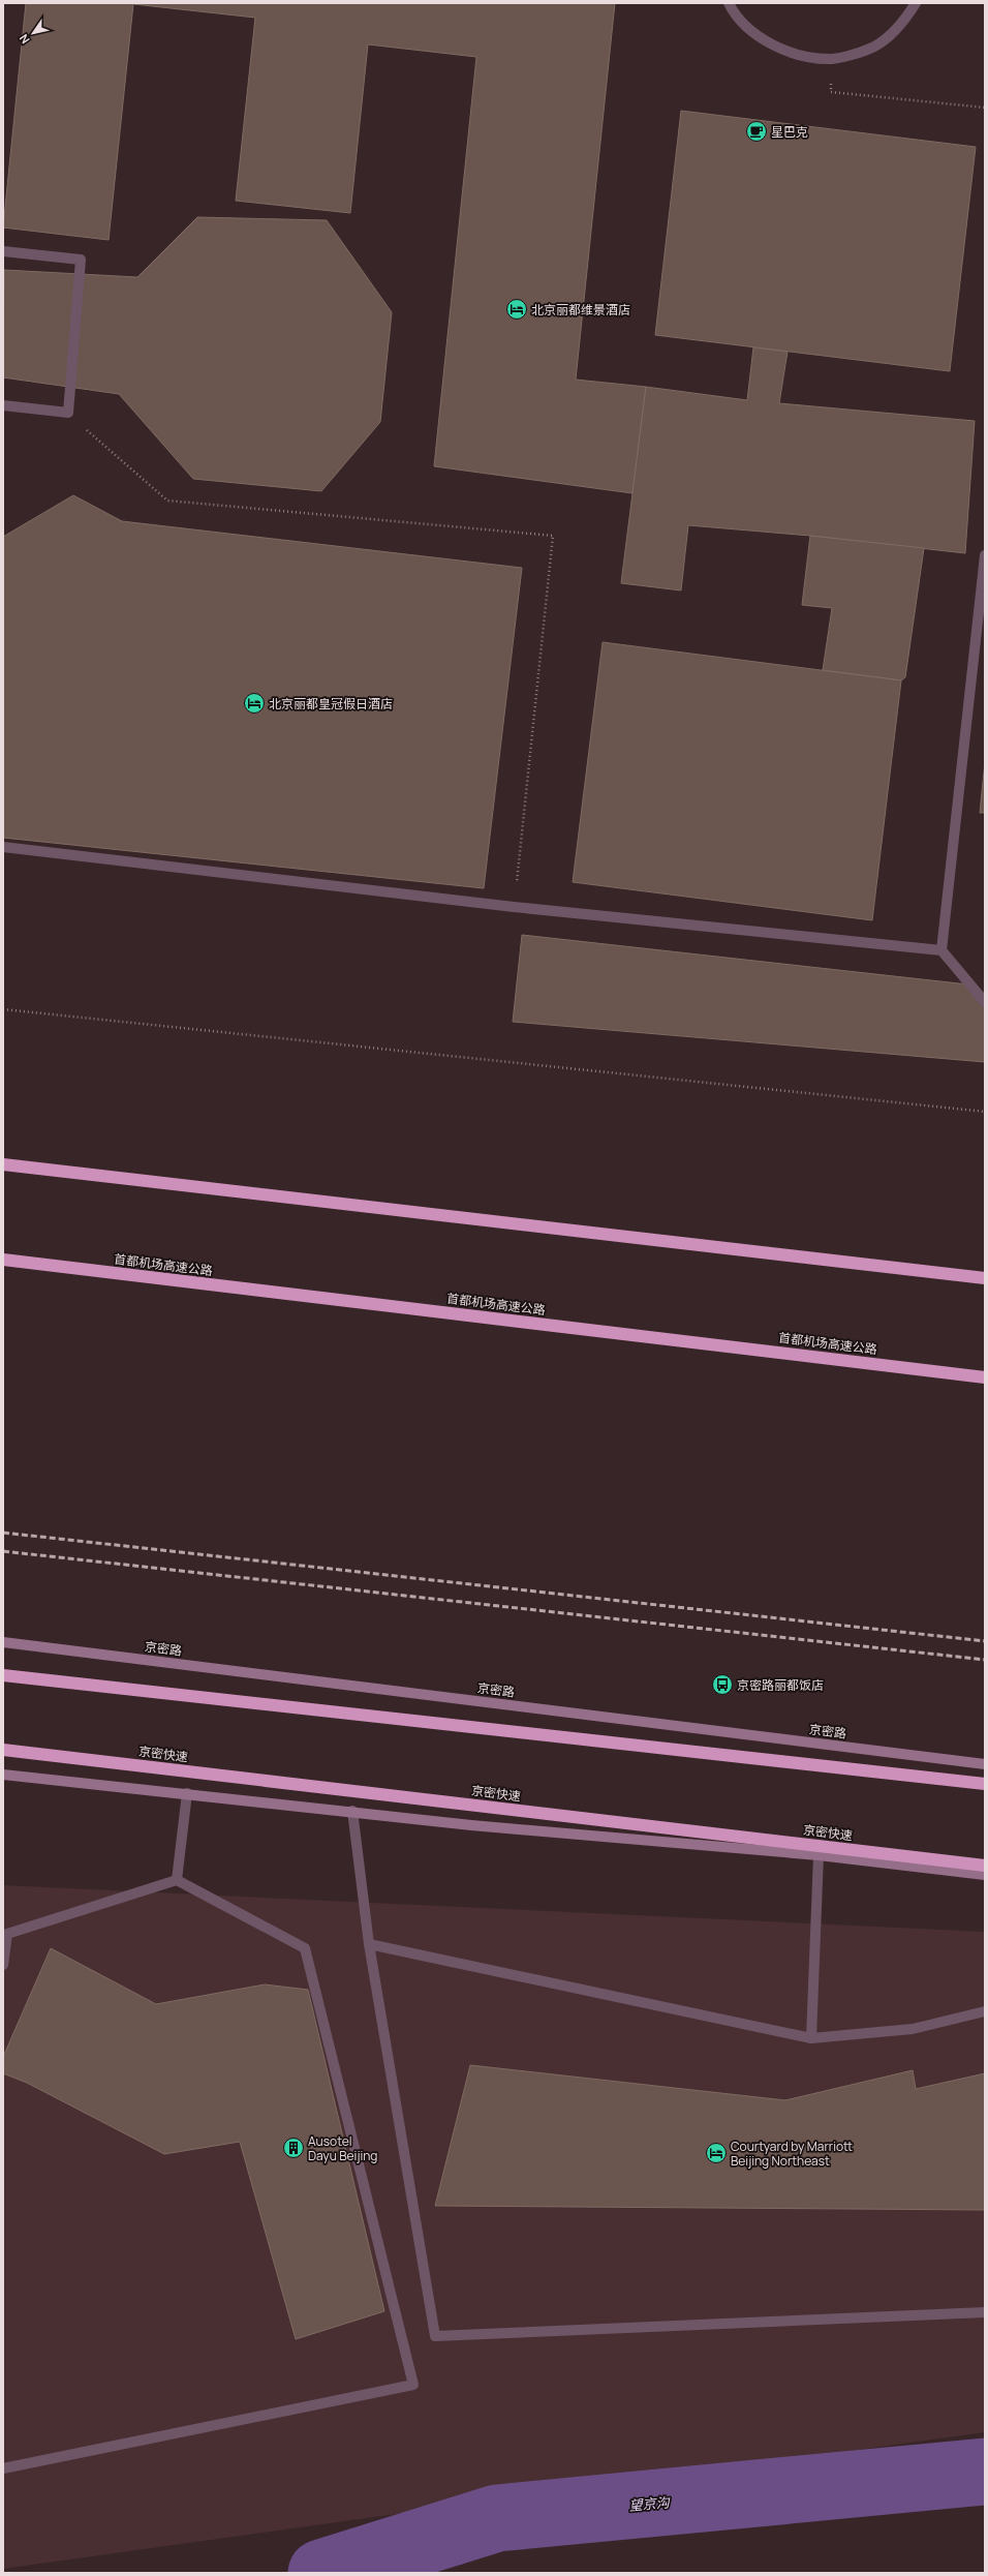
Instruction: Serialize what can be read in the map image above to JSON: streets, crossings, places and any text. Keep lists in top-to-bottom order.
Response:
{
  "streets": {
    "highway": ["首都机场高速公路", "京密快速"],
    "main road": ["京密路"]
  },
  "water": ["望京沟"],
  "places": {
    "cafe": ["星巴克"],
    "hotel": ["北京丽都维景酒店", "北京丽都皇冠假日酒店", "Courtyard by Marriott Beijing Northeast"],
    "bus stop": ["京密路丽都饭店"],
    "building": ["Ausotel Dayu Beijing"]
  },
  "north": "bottom left"
}
